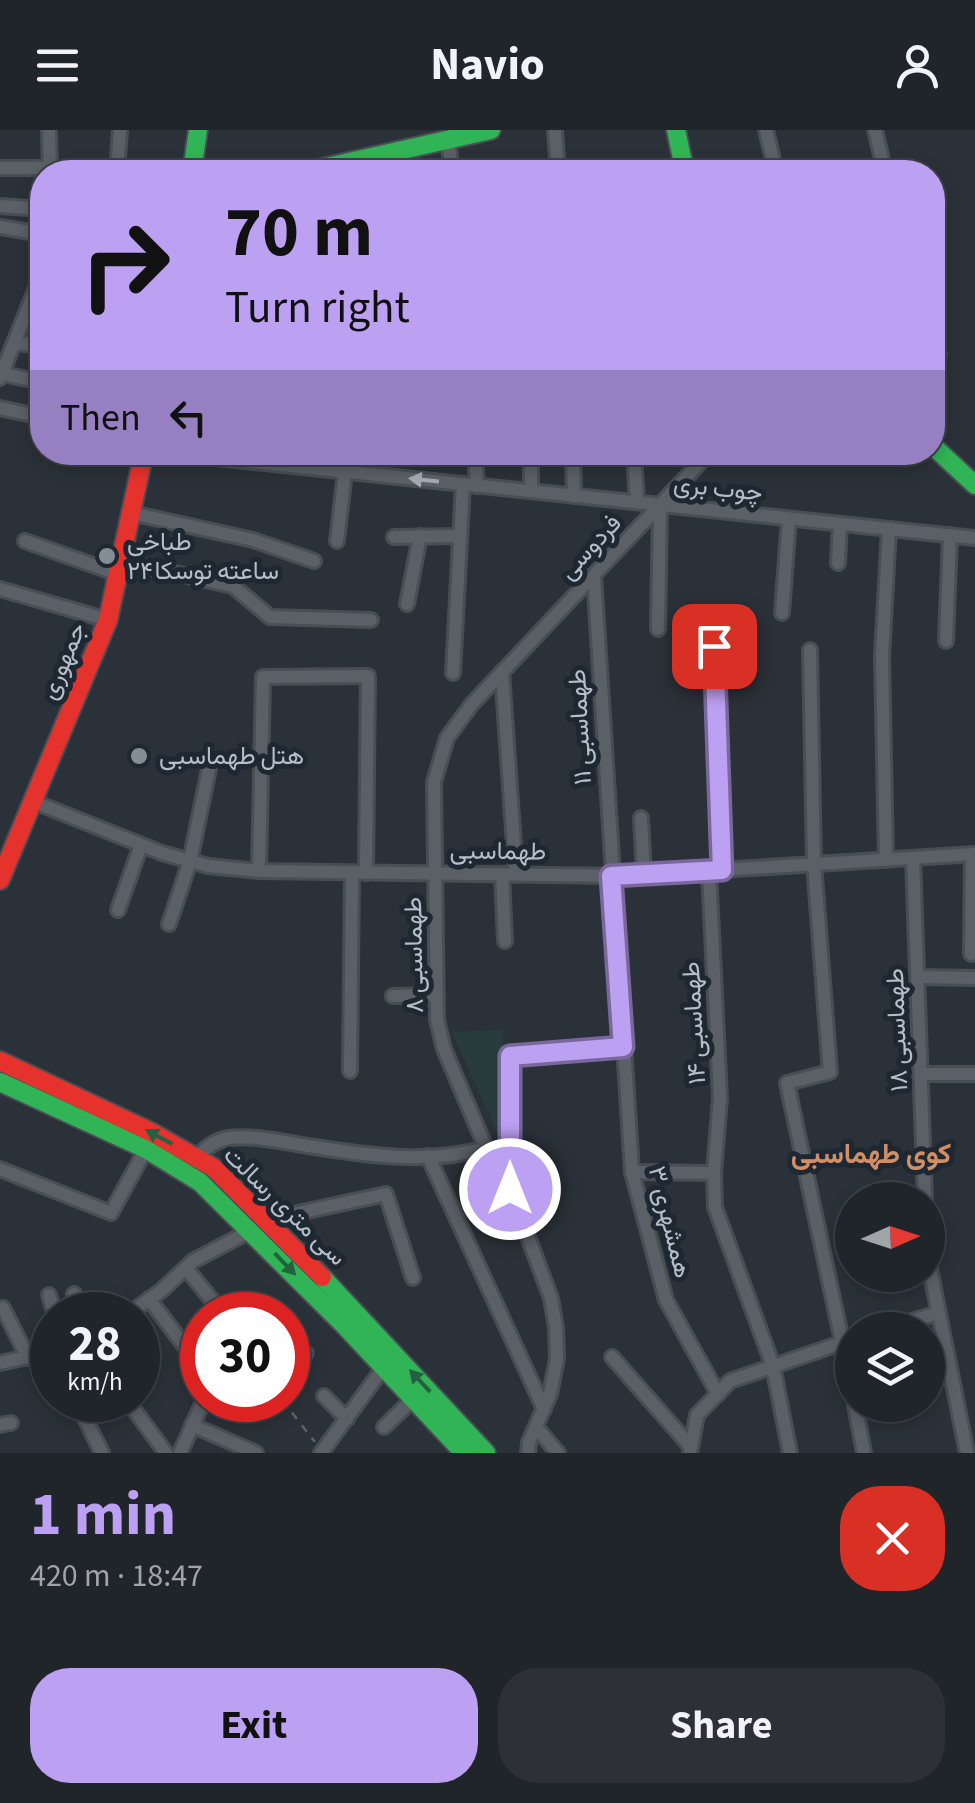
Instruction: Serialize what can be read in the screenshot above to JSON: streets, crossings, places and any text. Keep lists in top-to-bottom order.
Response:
{
  "streets": {
    "main road": ["جمهوری", "سی متری رسالت"],
    "street": [
      "چوب بری",
      "فردوسی",
      "۱۱ طهماسبی",
      "طهماسبی",
      "۸ طهماسبی",
      "۱۴ طهماسبی",
      "۱۸ طهماسبی",
      "۳ همشهری"
    ]
  },
  "crossings": [
    ["چوب بری", "فردوسی"],
    ["فردوسی", "۱۱ طهماسبی"],
    ["فردوسی", "طهماسبی"],
    ["فردوسی", "۸ طهماسبی"],
    ["جمهوری", "طهماسبی"],
    ["۱۱ طهماسبی", "طهماسبی"],
    ["۱۱ طهماسبی", "۳ همشهری"],
    ["طهماسبی", "۸ طهماسبی"],
    ["طهماسبی", "۱۴ طهماسبی"],
    ["طهماسبی", "۱۸ طهماسبی"]
  ],
  "districts": ["کوی طهماسبی"],
  "places": ["طباخی ۲۴ساعته توسکا", "هتل طهماسبی"],
  "north": "right",
  "page": {
    "header": "Navio",
    "turn": ["70 m", "Turn right"],
    "then": "Then",
    "speed": "28 km/h",
    "limit": "30",
    "heading": ["1 min", "420 m · 18:47"],
    "buttons": ["Exit", "Share"]
  }
}
